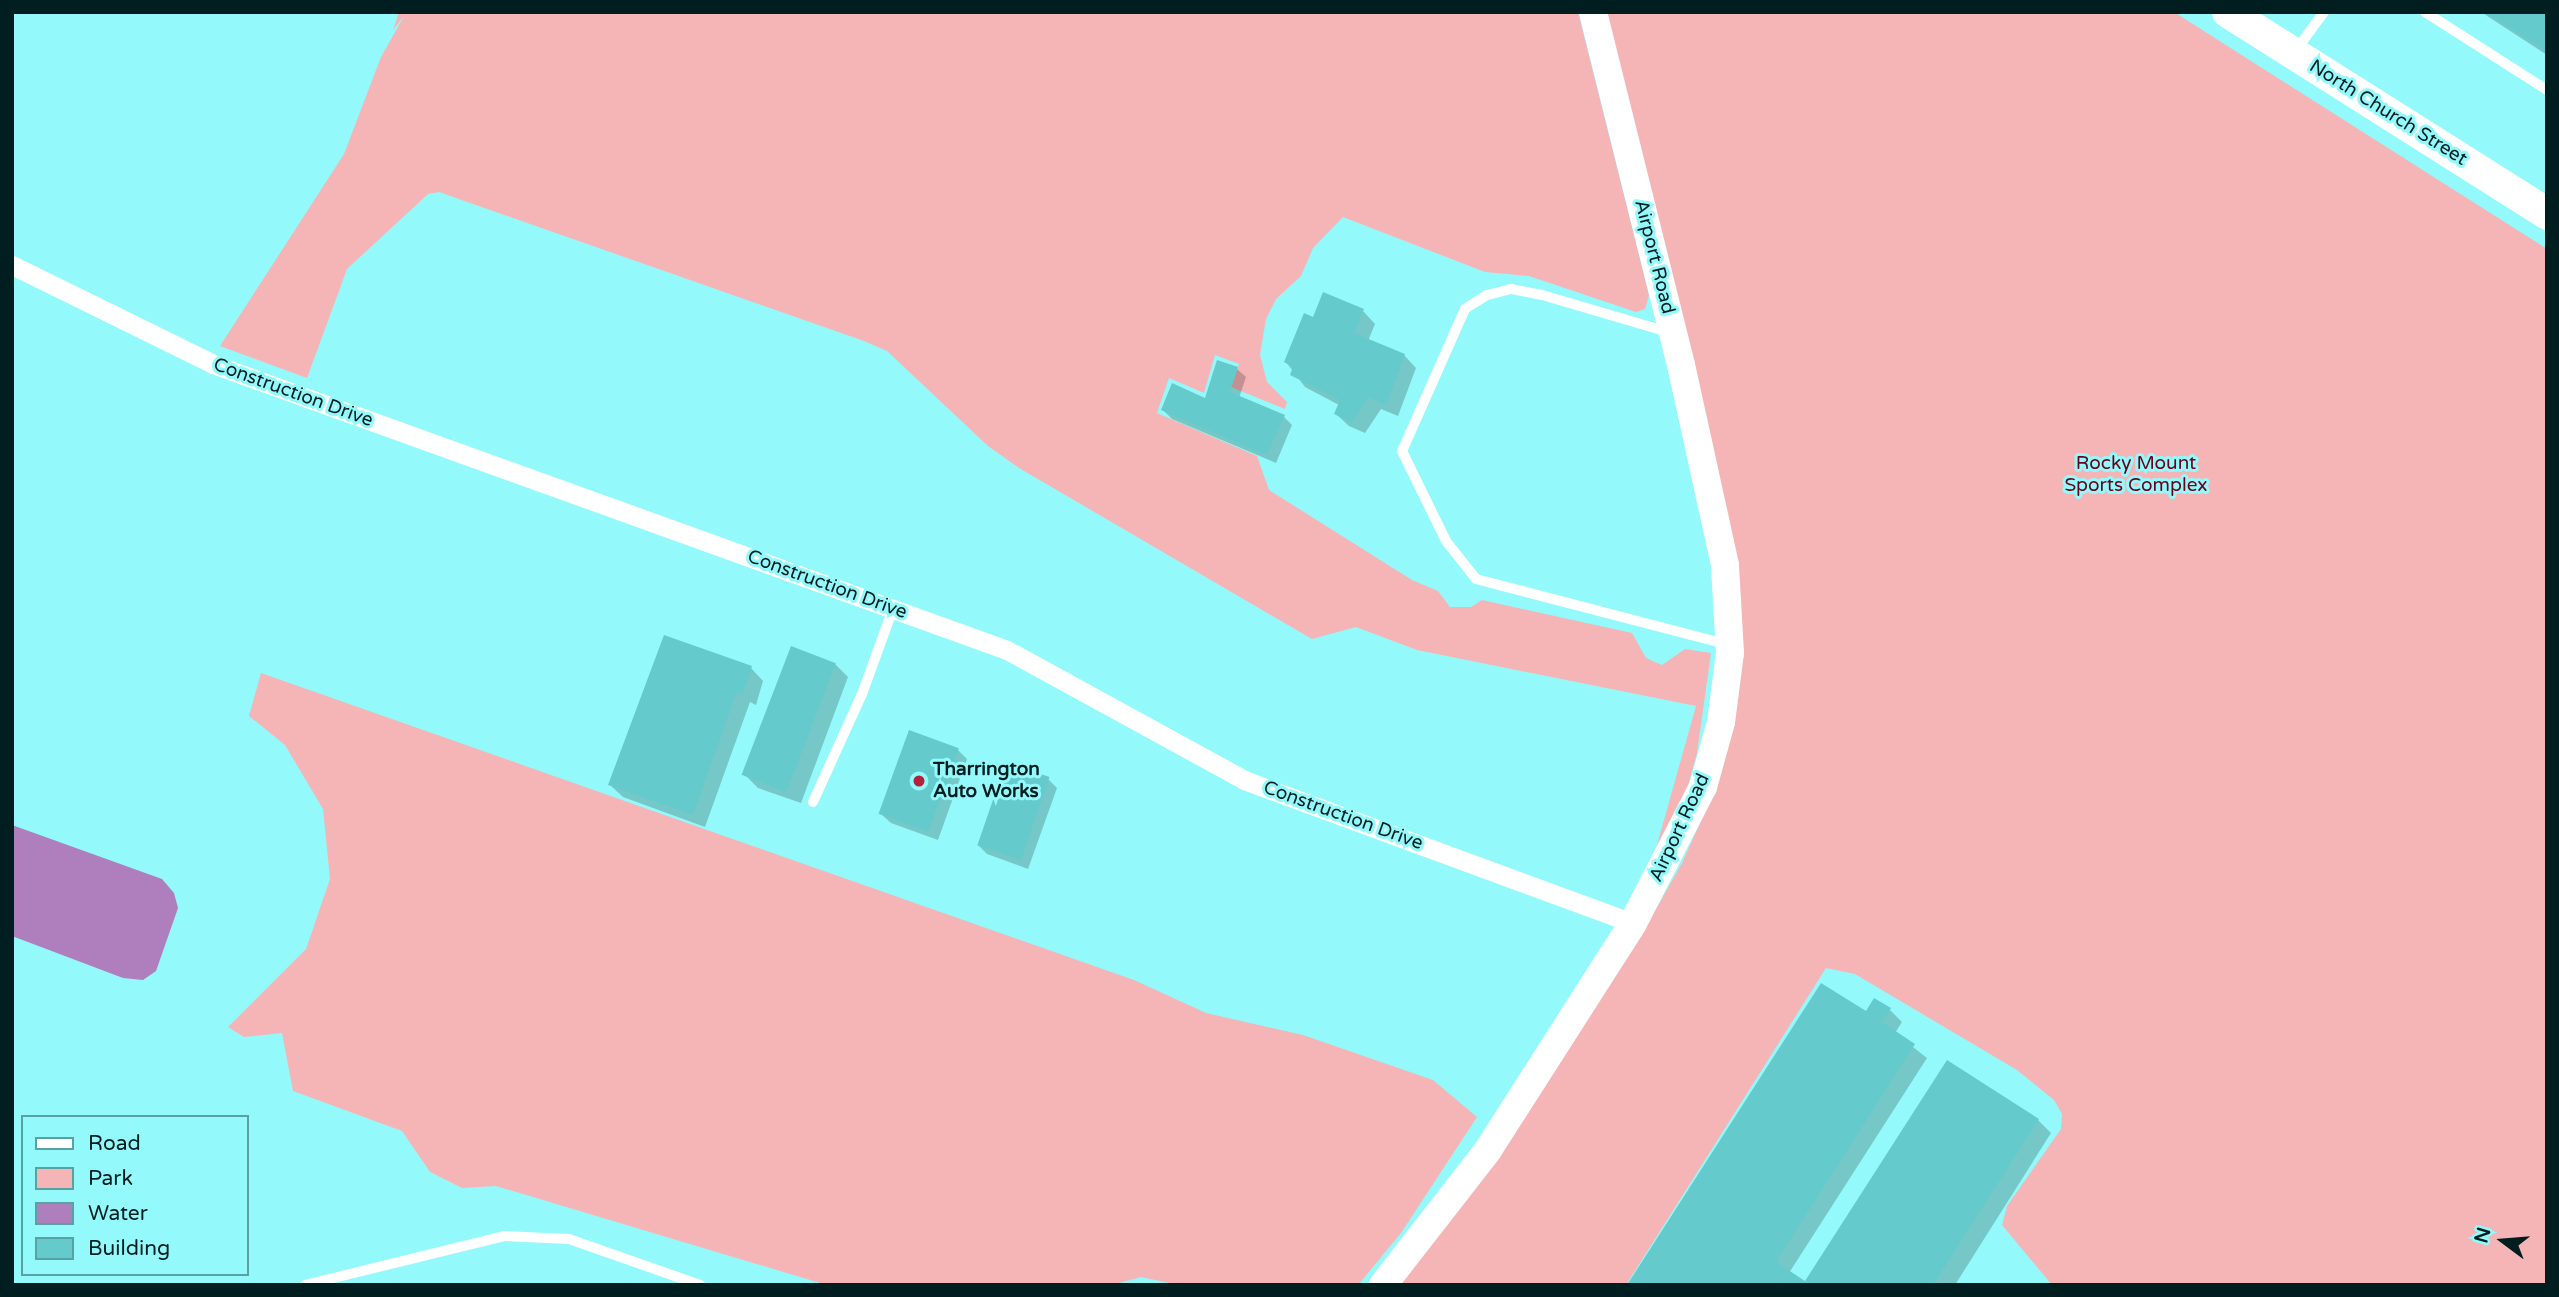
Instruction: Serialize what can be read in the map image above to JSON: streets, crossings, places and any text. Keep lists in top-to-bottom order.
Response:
{
  "streets": {
    "main road": ["North Church Street", "Airport Road"],
    "street": ["Construction Drive"]
  },
  "crossings": [
    ["Airport Road", "Construction Drive"]
  ],
  "parks": ["Rocky Mount Sports Complex"],
  "places": ["Tharrington Auto Works"],
  "legend": [
    "Road",
    "Park",
    "Water",
    "Building"
  ],
  "north": "left"
}
